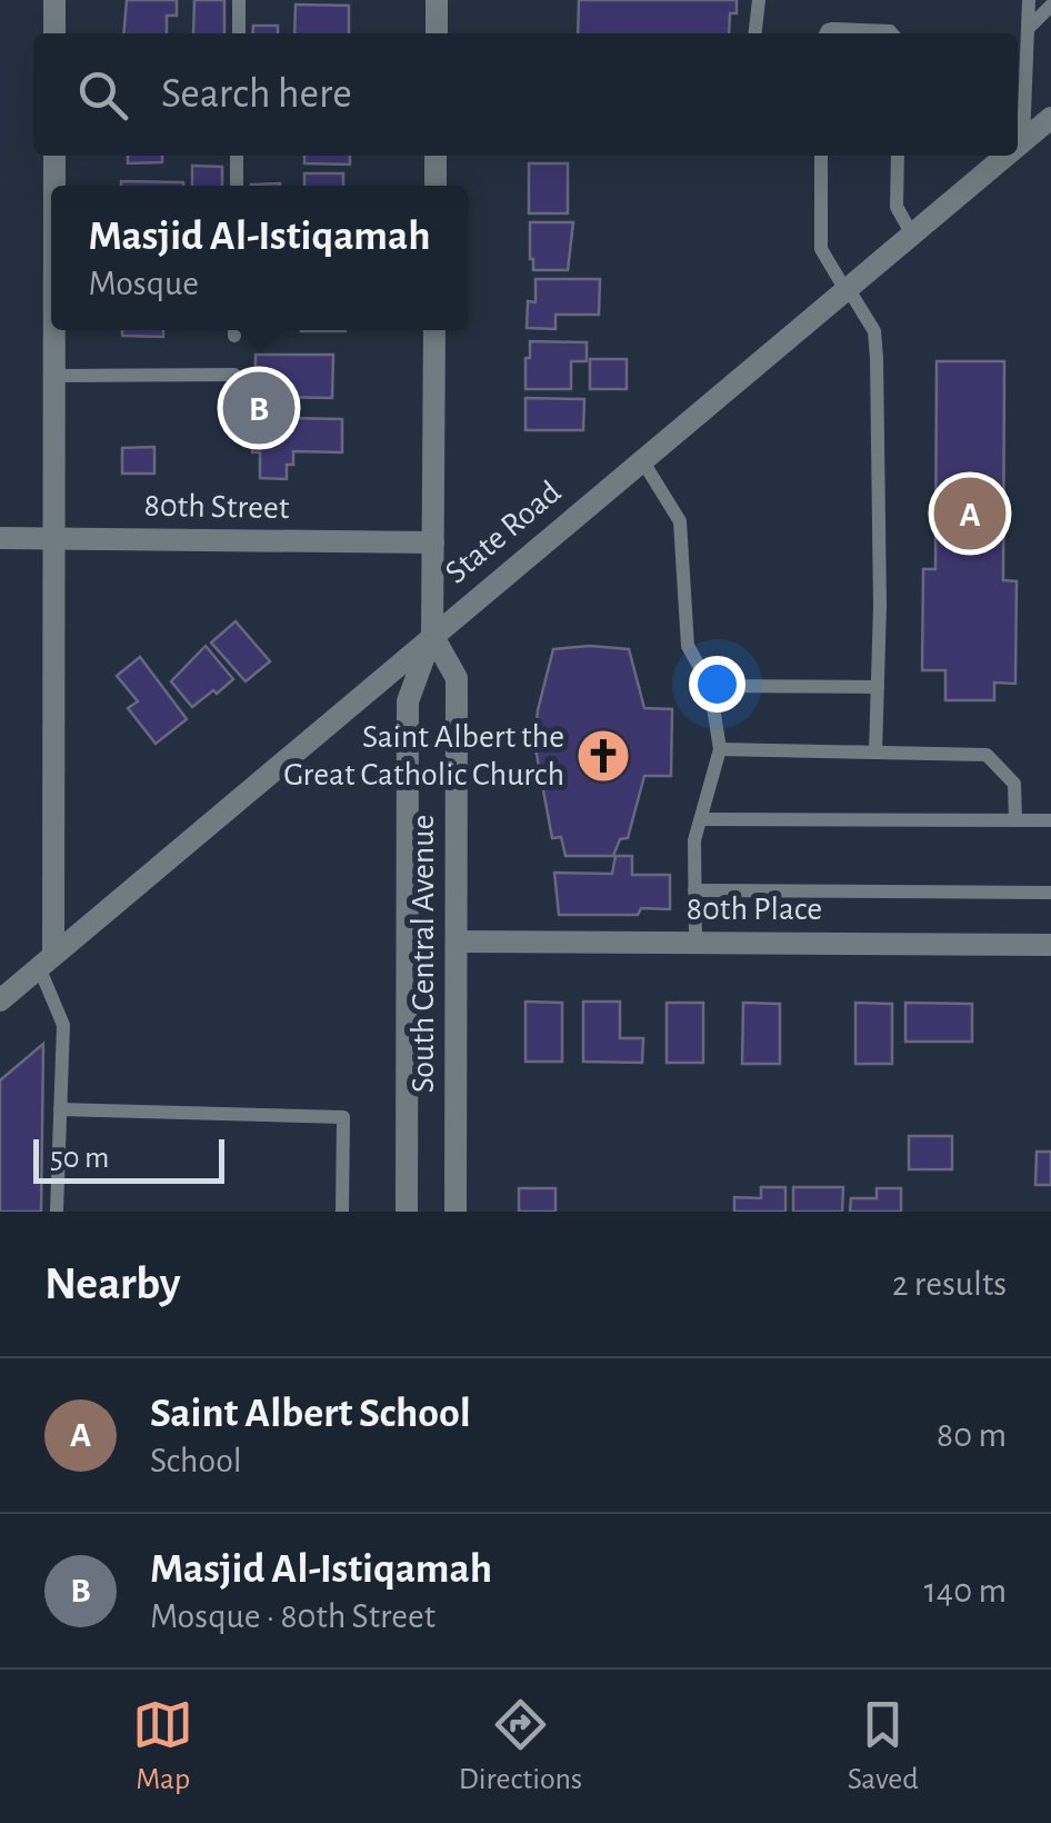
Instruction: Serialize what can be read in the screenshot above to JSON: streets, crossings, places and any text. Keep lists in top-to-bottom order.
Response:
{
  "streets": {
    "street": [
      "80th Street",
      "State Road",
      "80th Place",
      "South Central Avenue"
    ]
  },
  "crossings": [
    ["80th Street", "South Central Avenue"],
    ["State Road", "South Central Avenue"],
    ["80th Place", "South Central Avenue"]
  ],
  "places": {
    "church": ["Saint Albert the Great Catholic Church"]
  },
  "scale_bar": "50 m",
  "page": {
    "search": "Search here",
    "popup": ["Masjid Al-Istiqamah", "Mosque"],
    "pins": ["B", "A"],
    "scale": "50 m",
    "heading": ["Nearby", "2 results"],
    "list": [
      {
        "mark": "A",
        "name": "Saint Albert School",
        "note": "School",
        "value": "80 m"
      },
      {
        "mark": "B",
        "name": "Masjid Al-Istiqamah",
        "note": "Mosque · 80th Street",
        "value": "140 m"
      }
    ],
    "nav": ["Map", "Directions", "Saved"]
  }
}
